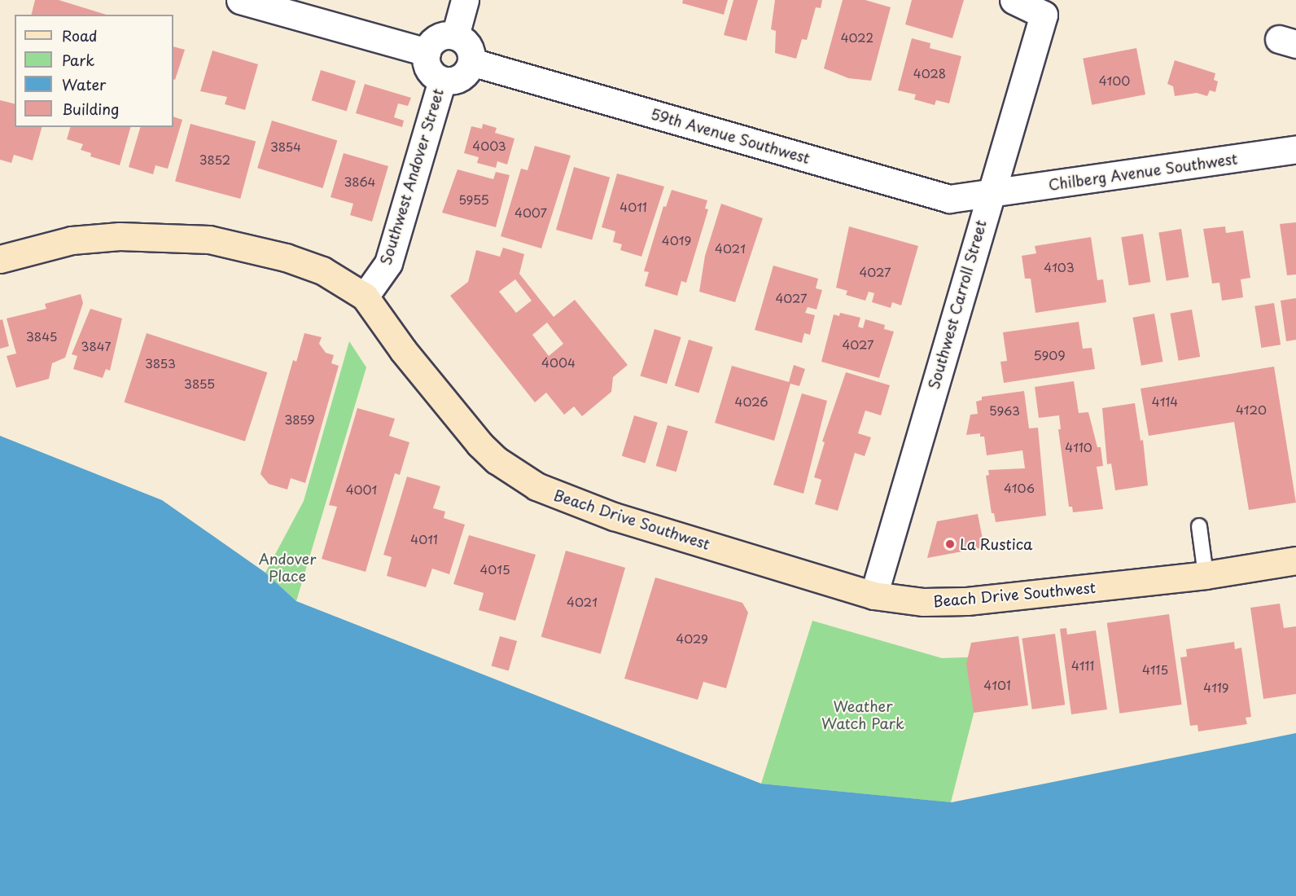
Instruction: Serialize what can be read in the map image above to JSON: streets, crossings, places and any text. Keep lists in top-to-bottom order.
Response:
{
  "streets": {
    "main road": ["Beach Drive Southwest"],
    "street": [
      "59th Avenue Southwest",
      "Chilberg Avenue Southwest",
      "Southwest Andover Street",
      "Southwest Carroll Street"
    ]
  },
  "crossings": [
    ["59th Avenue Southwest", "Chilberg Avenue Southwest"],
    ["59th Avenue Southwest", "Southwest Andover Street"],
    ["59th Avenue Southwest", "Southwest Carroll Street"],
    ["Chilberg Avenue Southwest", "Southwest Carroll Street"],
    ["Southwest Andover Street", "Beach Drive Southwest"],
    ["Southwest Carroll Street", "Beach Drive Southwest"]
  ],
  "parks": ["Andover Place", "Weather Watch Park"],
  "places": ["La Rustica"],
  "house_numbers": [
    "4022",
    "4028",
    "4100",
    "4003",
    "3854",
    "3852",
    "3864",
    "5955",
    "4011",
    "4007",
    "4019",
    "4021",
    "4103",
    "4027",
    "4027",
    "3845",
    "4027",
    "3847",
    "5909",
    "4004",
    "3853",
    "3855",
    "4026",
    "4114",
    "4120",
    "5963",
    "3859",
    "4110",
    "4106",
    "4001",
    "4011",
    "4015",
    "4021",
    "4029",
    "4111",
    "4115",
    "4101",
    "4119"
  ],
  "legend": [
    "Road",
    "Park",
    "Water",
    "Building"
  ]
}
